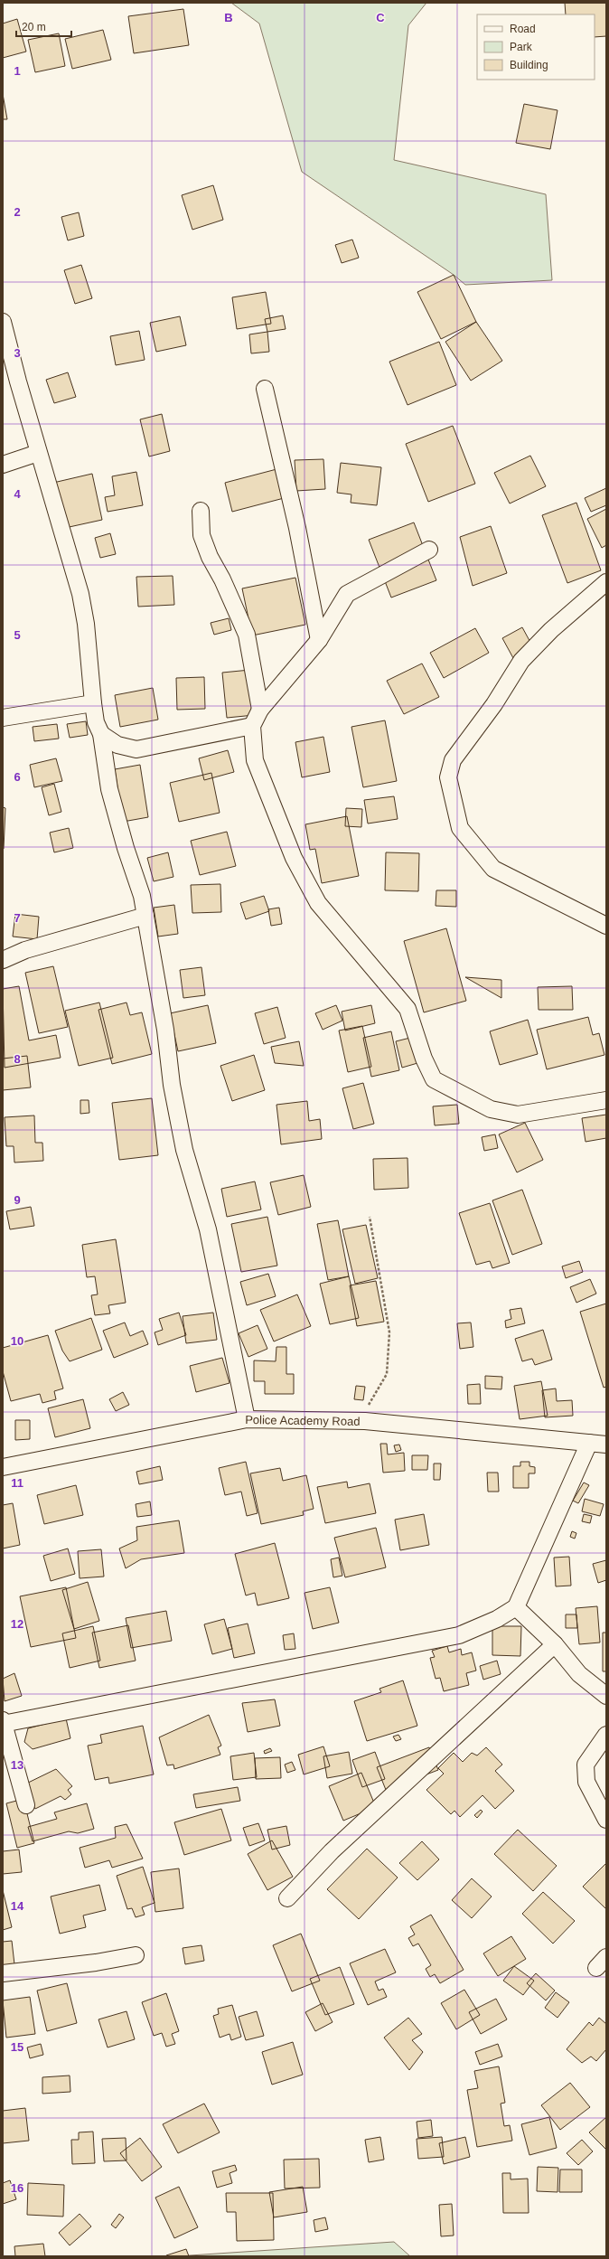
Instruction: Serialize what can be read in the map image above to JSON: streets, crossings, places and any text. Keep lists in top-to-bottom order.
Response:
{
  "streets": {
    "street": ["Police Academy Road"]
  },
  "legend": ["Road", "Park", "Building"],
  "scale_bar": "20 m",
  "grid": {
    "columns": ["B", "C"],
    "rows": [
      "1",
      "2",
      "3",
      "4",
      "5",
      "6",
      "7",
      "8",
      "9",
      "10",
      "11",
      "12",
      "13",
      "14",
      "15",
      "16"
    ]
  }
}
